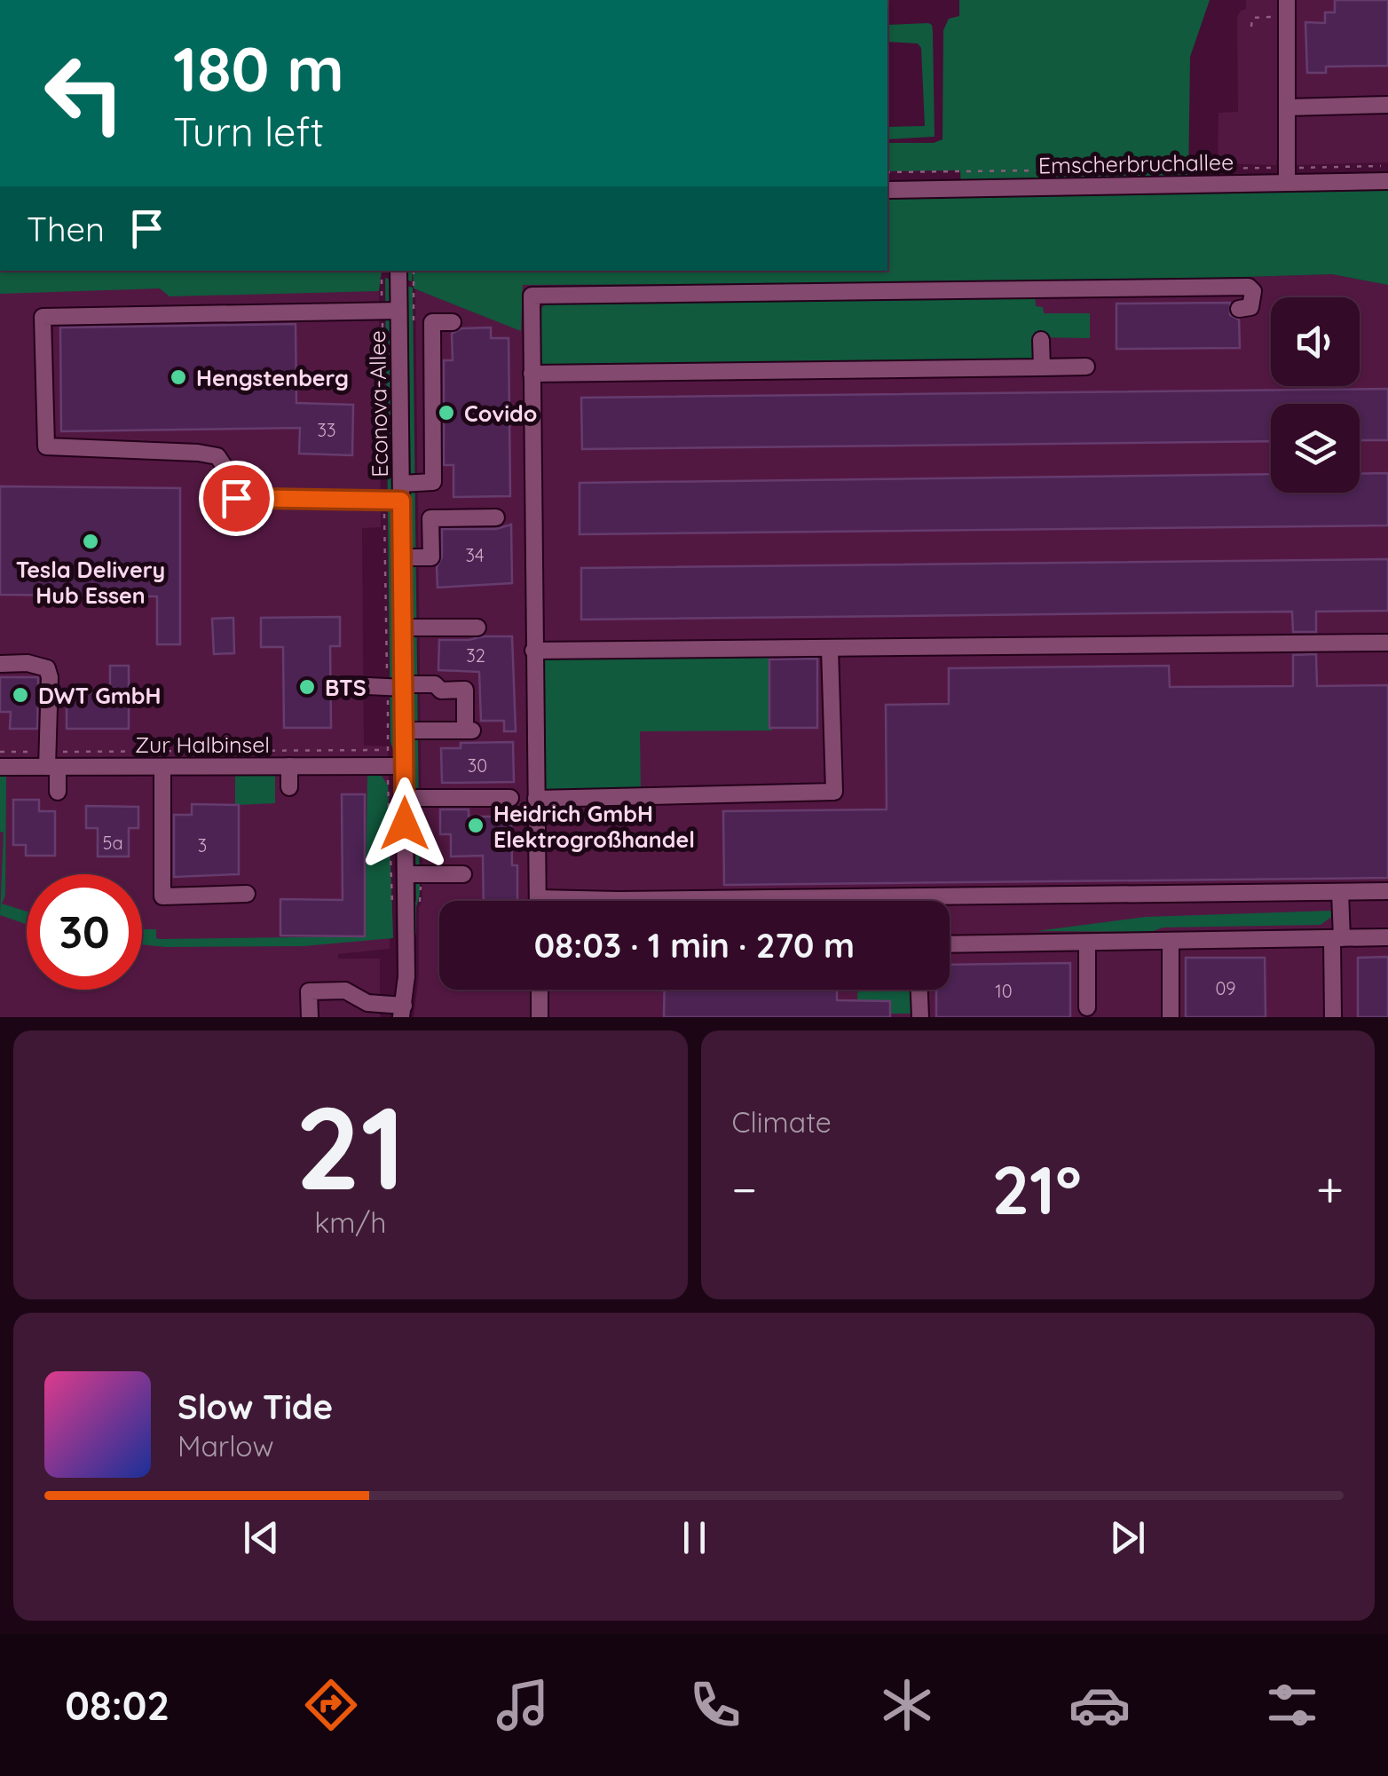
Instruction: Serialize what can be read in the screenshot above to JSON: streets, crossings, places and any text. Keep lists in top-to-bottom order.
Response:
{
  "streets": {
    "street": ["Emscherbruchallee", "Econova-Allee", "Zur Halbinsel"]
  },
  "crossings": [
    ["Econova-Allee", "Zur Halbinsel"]
  ],
  "places": [
    "Hengstenberg",
    "Covido",
    "Tesla Delivery Hub Essen",
    "BTS",
    "DWT GmbH",
    "Heidrich GmbH Elektrogroßhandel"
  ],
  "house_numbers": [
    "33",
    "34",
    "32",
    "30",
    "5a",
    "3",
    "09",
    "10"
  ],
  "page": {
    "turn": ["180 m", "Turn left"],
    "then": "Then",
    "limit": "30",
    "trip": "08:03 · 1 min · 270 m",
    "tile": [
      ["21", "km/h"],
      "Climate"
    ],
    "heat": ["−", "21°", "+"],
    "song": ["Slow Tide", "Marlow"],
    "tabs": "08:02"
  }
}
